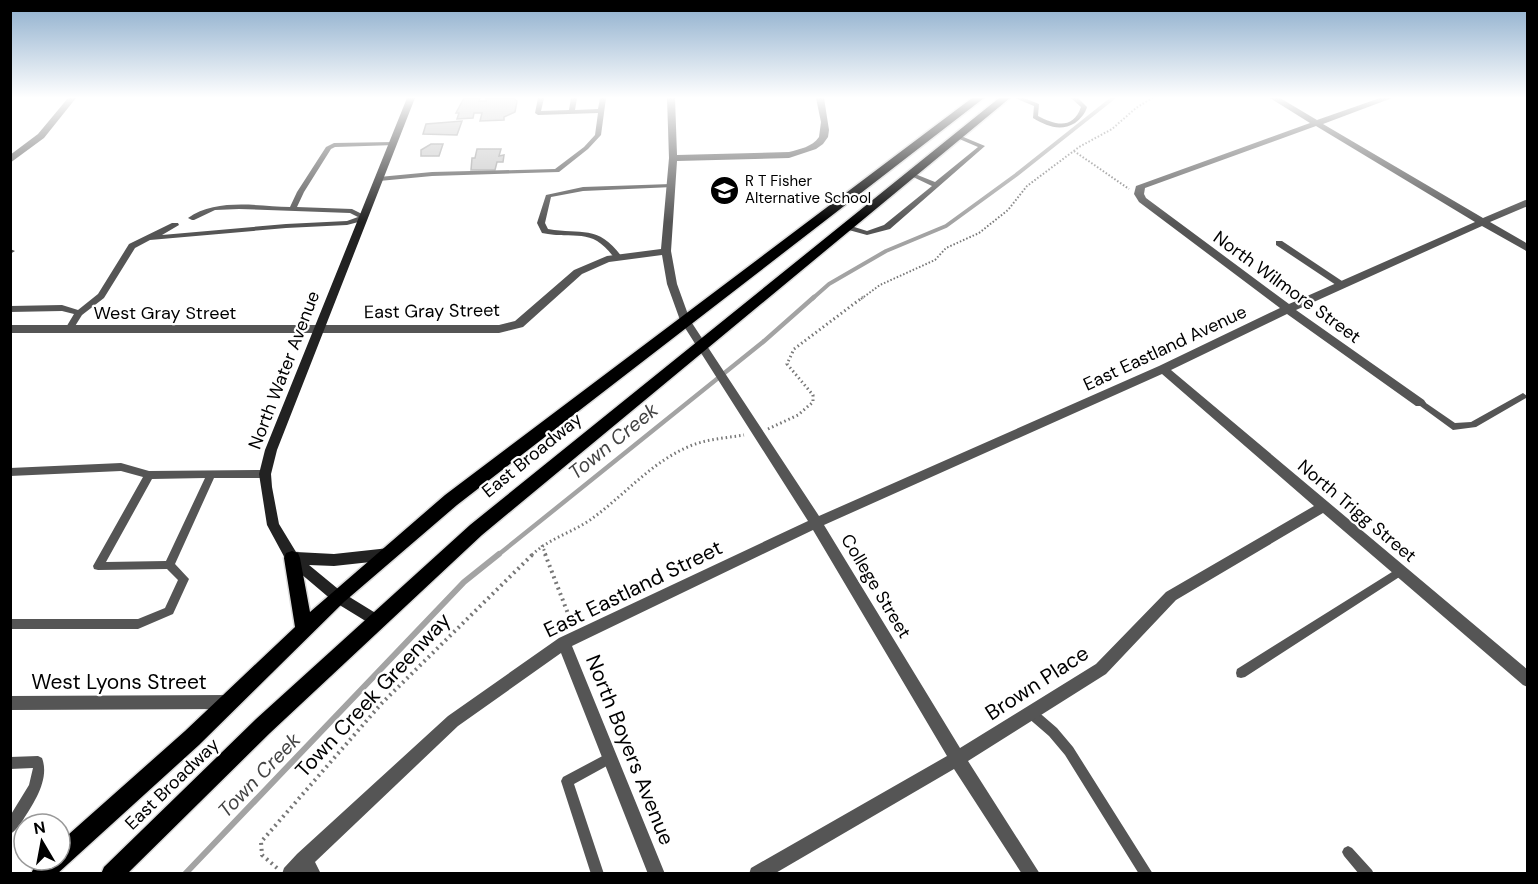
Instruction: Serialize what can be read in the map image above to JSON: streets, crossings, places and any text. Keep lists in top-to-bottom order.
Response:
{
  "streets": {
    "main road": ["North Water Avenue", "East Broadway"],
    "street": [
      "North Wilmore Street",
      "East Gray Street",
      "West Gray Street",
      "East Eastland Avenue",
      "North Trigg Street",
      "College Street",
      "East Eastland Street",
      "West Lyons Street",
      "Brown Place",
      "North Boyers Avenue"
    ],
    "path": ["Town Creek Greenway"]
  },
  "crossings": [
    ["North Wilmore Street", "East Eastland Avenue"],
    ["East Gray Street", "West Gray Street"],
    ["East Gray Street", "North Water Avenue"],
    ["East Gray Street", "College Street"],
    ["West Gray Street", "North Water Avenue"],
    ["East Eastland Avenue", "North Trigg Street"],
    ["East Eastland Avenue", "College Street"],
    ["East Eastland Avenue", "East Eastland Street"],
    ["North Water Avenue", "East Broadway"],
    ["East Broadway", "College Street"],
    ["East Broadway", "West Lyons Street"],
    ["North Trigg Street", "Brown Place"],
    ["College Street", "East Eastland Street"],
    ["College Street", "Brown Place"],
    ["College Street", "Town Creek Greenway"],
    ["East Eastland Street", "North Boyers Avenue"]
  ],
  "water": ["Town Creek"],
  "places": {
    "school or university": ["R T Fisher Alternative School"]
  },
  "north": "top"
}
